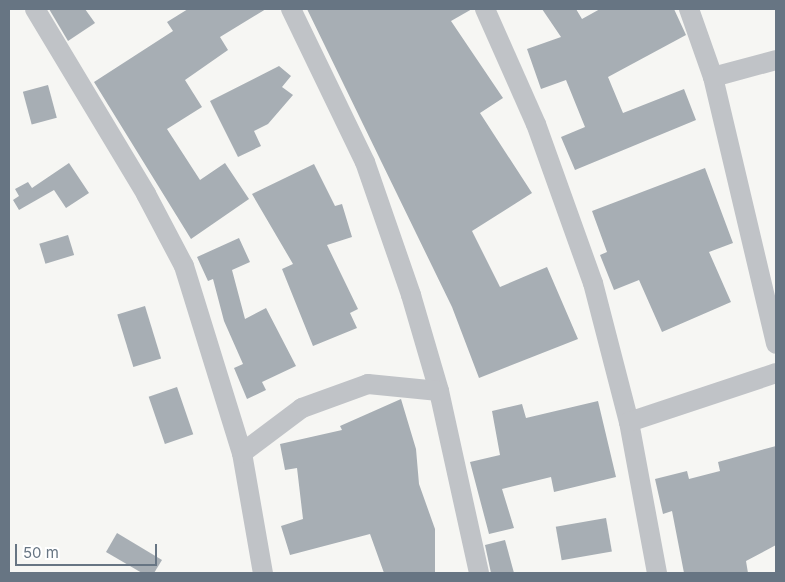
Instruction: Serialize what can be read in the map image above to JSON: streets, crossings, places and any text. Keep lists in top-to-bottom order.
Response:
{
  "scale_bar": "50 m"
}
